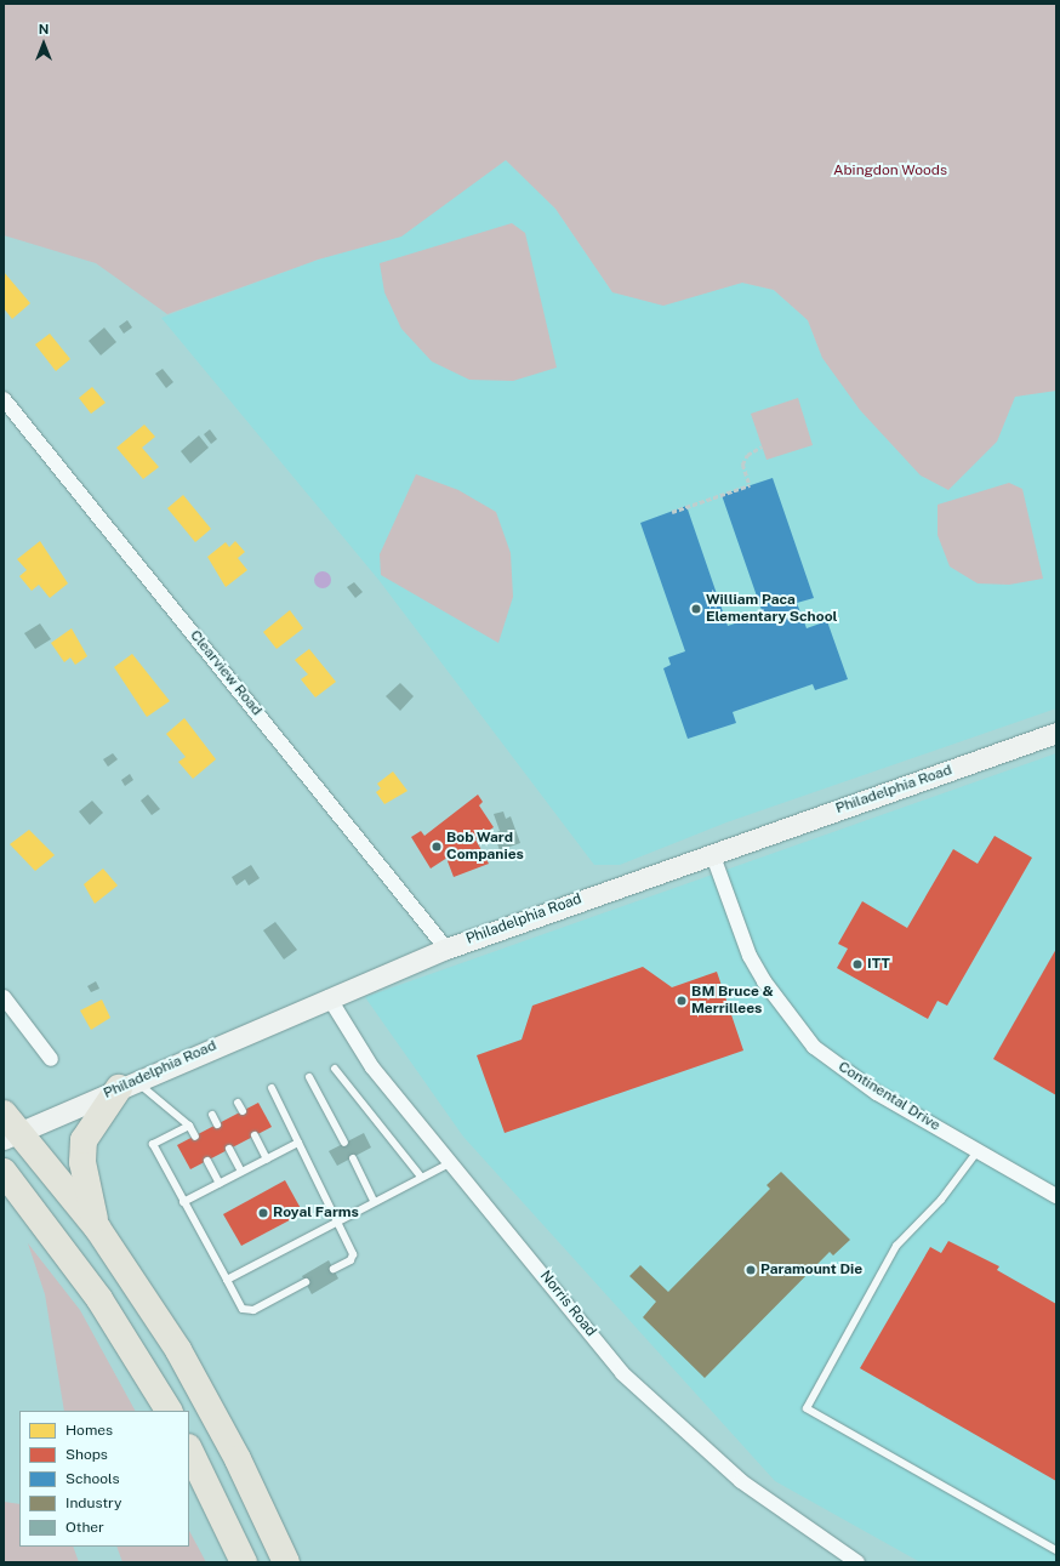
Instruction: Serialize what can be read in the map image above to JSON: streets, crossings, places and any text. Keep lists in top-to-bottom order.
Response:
{
  "streets": {
    "main road": ["Philadelphia Road"],
    "street": ["Clearview Road", "Continental Drive", "Norris Road"]
  },
  "crossings": [
    ["Clearview Road", "Philadelphia Road"],
    ["Philadelphia Road", "Continental Drive"],
    ["Philadelphia Road", "Norris Road"]
  ],
  "parks": ["Abingdon Woods"],
  "places": [
    "William Paca Elementary School",
    "Bob Ward Companies",
    "ITT",
    "BM Bruce & Merrillees",
    "Royal Farms",
    "Paramount Die"
  ],
  "legend": [
    "Homes",
    "Shops",
    "Schools",
    "Industry",
    "Other"
  ],
  "north": "top"
}
